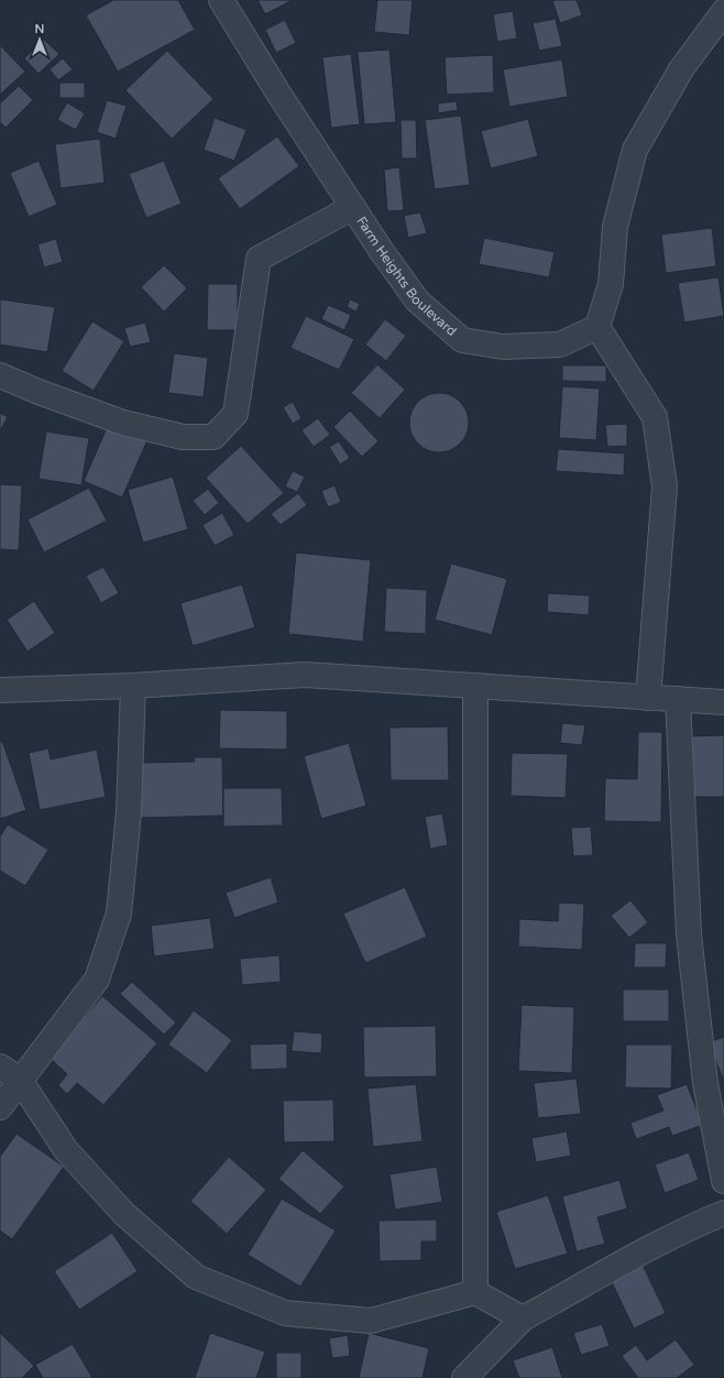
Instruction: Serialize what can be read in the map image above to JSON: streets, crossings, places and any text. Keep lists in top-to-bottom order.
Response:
{
  "streets": {
    "street": ["Farm Heights Boulevard"]
  },
  "north": "top"
}
